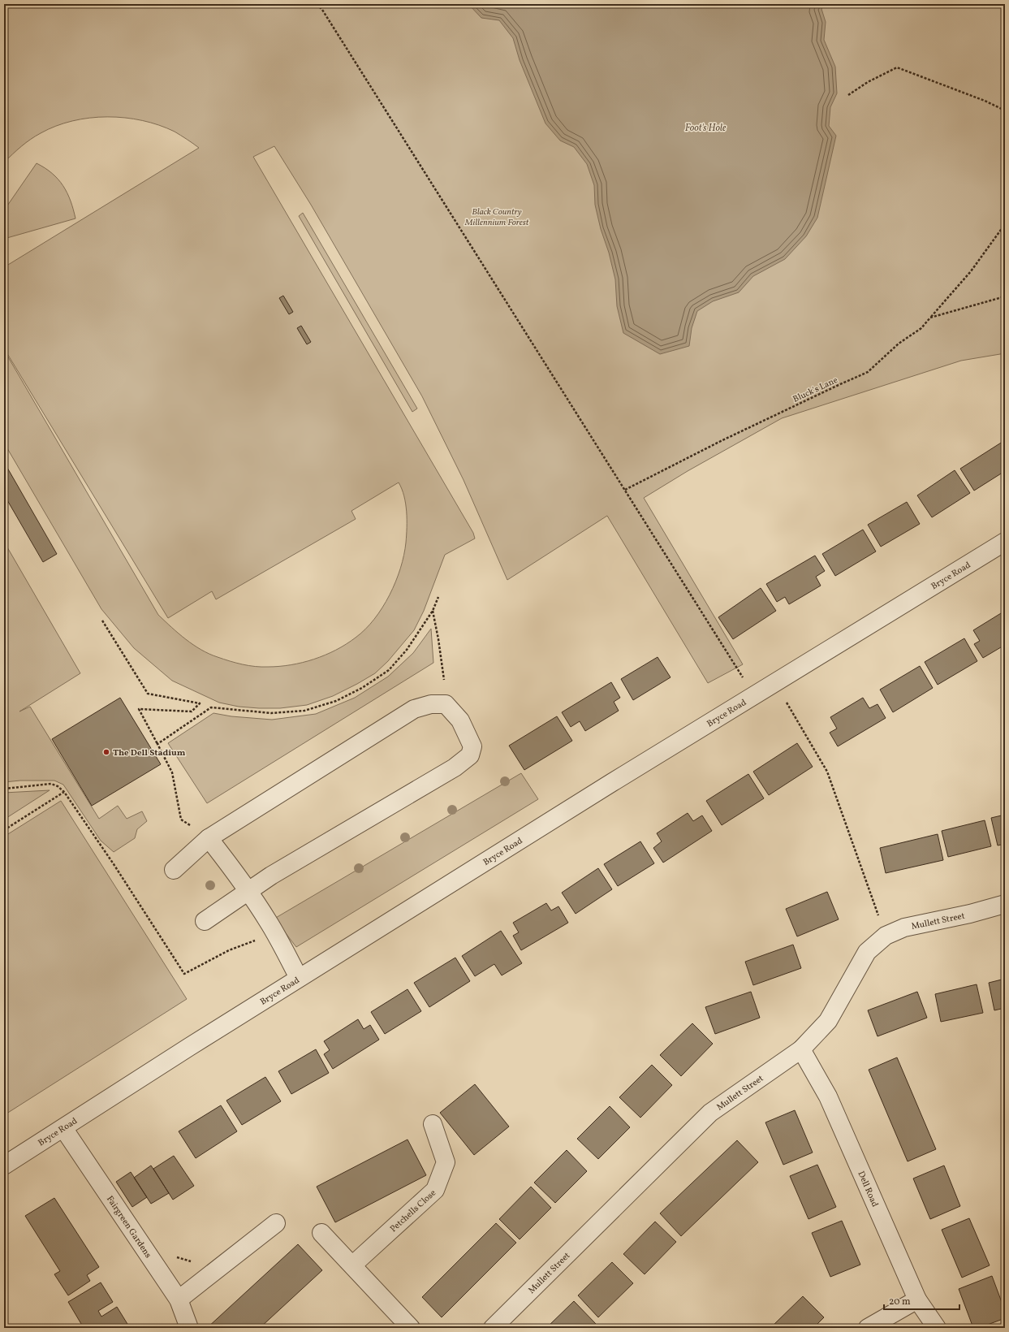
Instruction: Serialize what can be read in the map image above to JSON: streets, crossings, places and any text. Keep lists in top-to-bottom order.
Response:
{
  "streets": {
    "street": [
      "Bryce Road",
      "Mullett Street",
      "Dell Road",
      "Petchells Close",
      "Fairgreen Gardens"
    ],
    "path": ["Bluck's Lane"]
  },
  "crossings": [
    ["Bryce Road", "Fairgreen Gardens"],
    ["Mullett Street", "Dell Road"]
  ],
  "water": ["Foot's Hole"],
  "parks": ["Black Country Millennium Forest"],
  "places": ["The Dell Stadium"],
  "scale_bar": "20 m"
}
